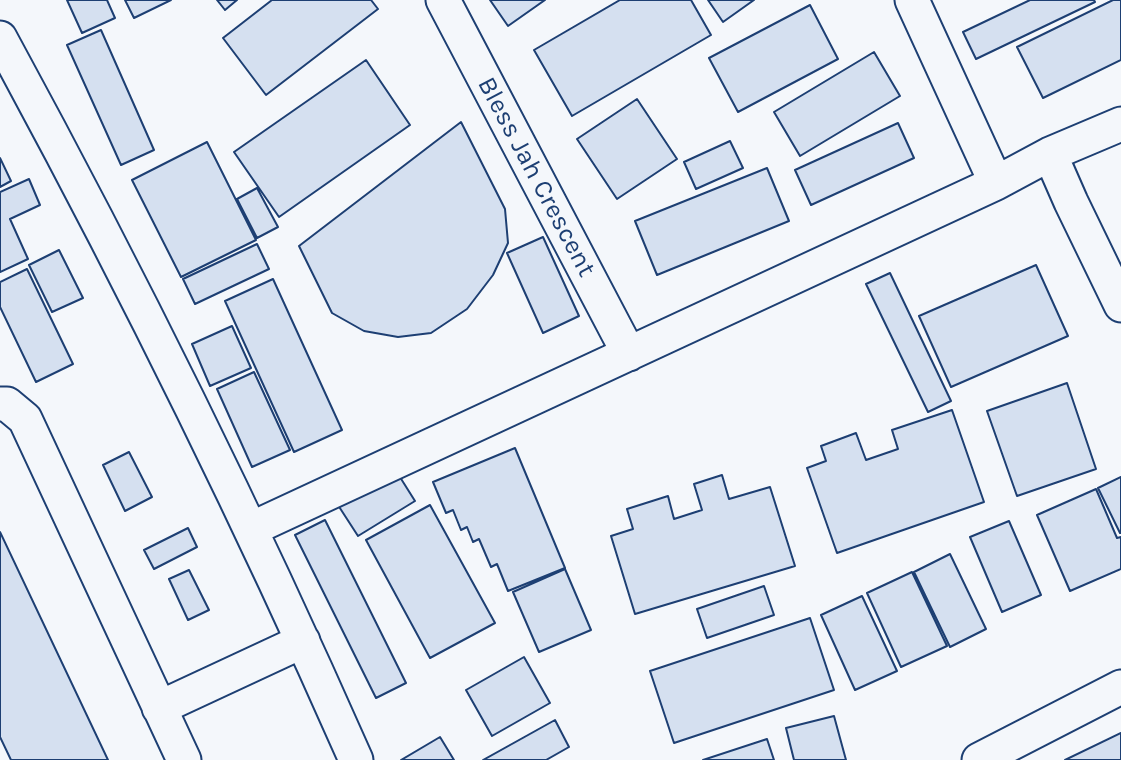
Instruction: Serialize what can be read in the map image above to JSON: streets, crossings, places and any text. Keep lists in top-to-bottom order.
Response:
{
  "streets": {
    "street": ["Bless Jah Crescent"]
  }
}
